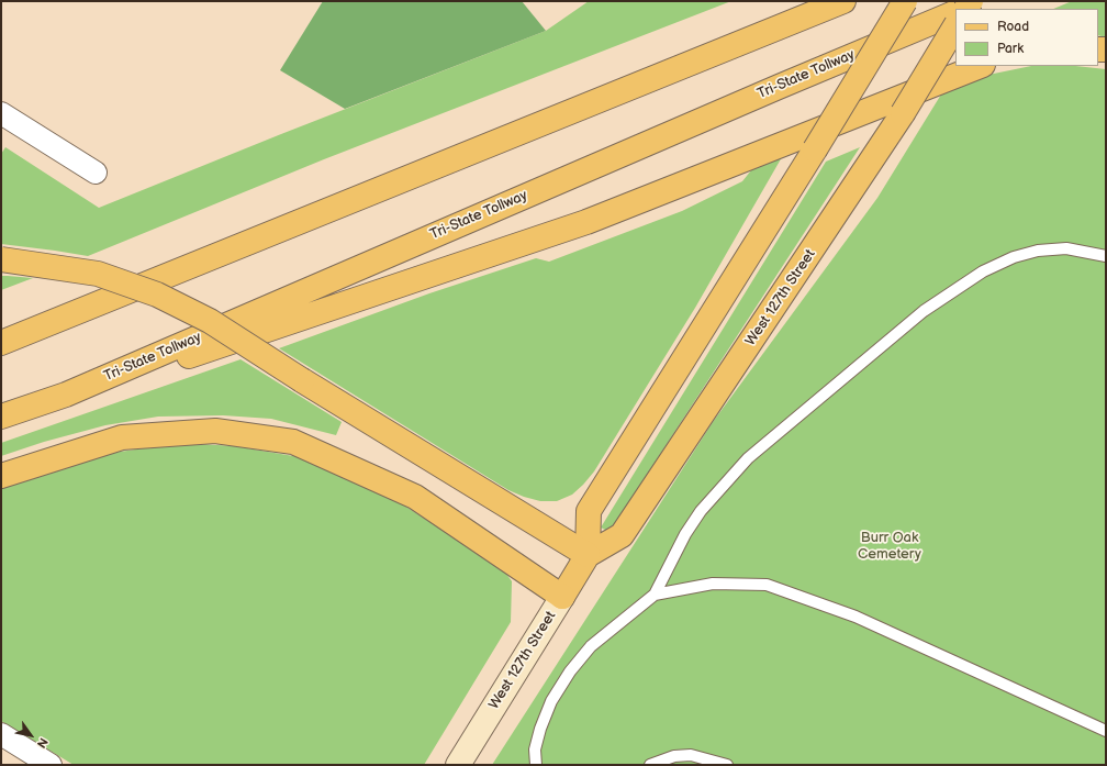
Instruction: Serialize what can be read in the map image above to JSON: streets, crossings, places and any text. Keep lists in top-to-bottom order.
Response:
{
  "streets": {
    "main road": ["Tri-State Tollway", "West 127th Street"]
  },
  "parks": ["Burr Oak Cemetery"],
  "legend": ["Road", "Park"],
  "north": "bottom right"
}
